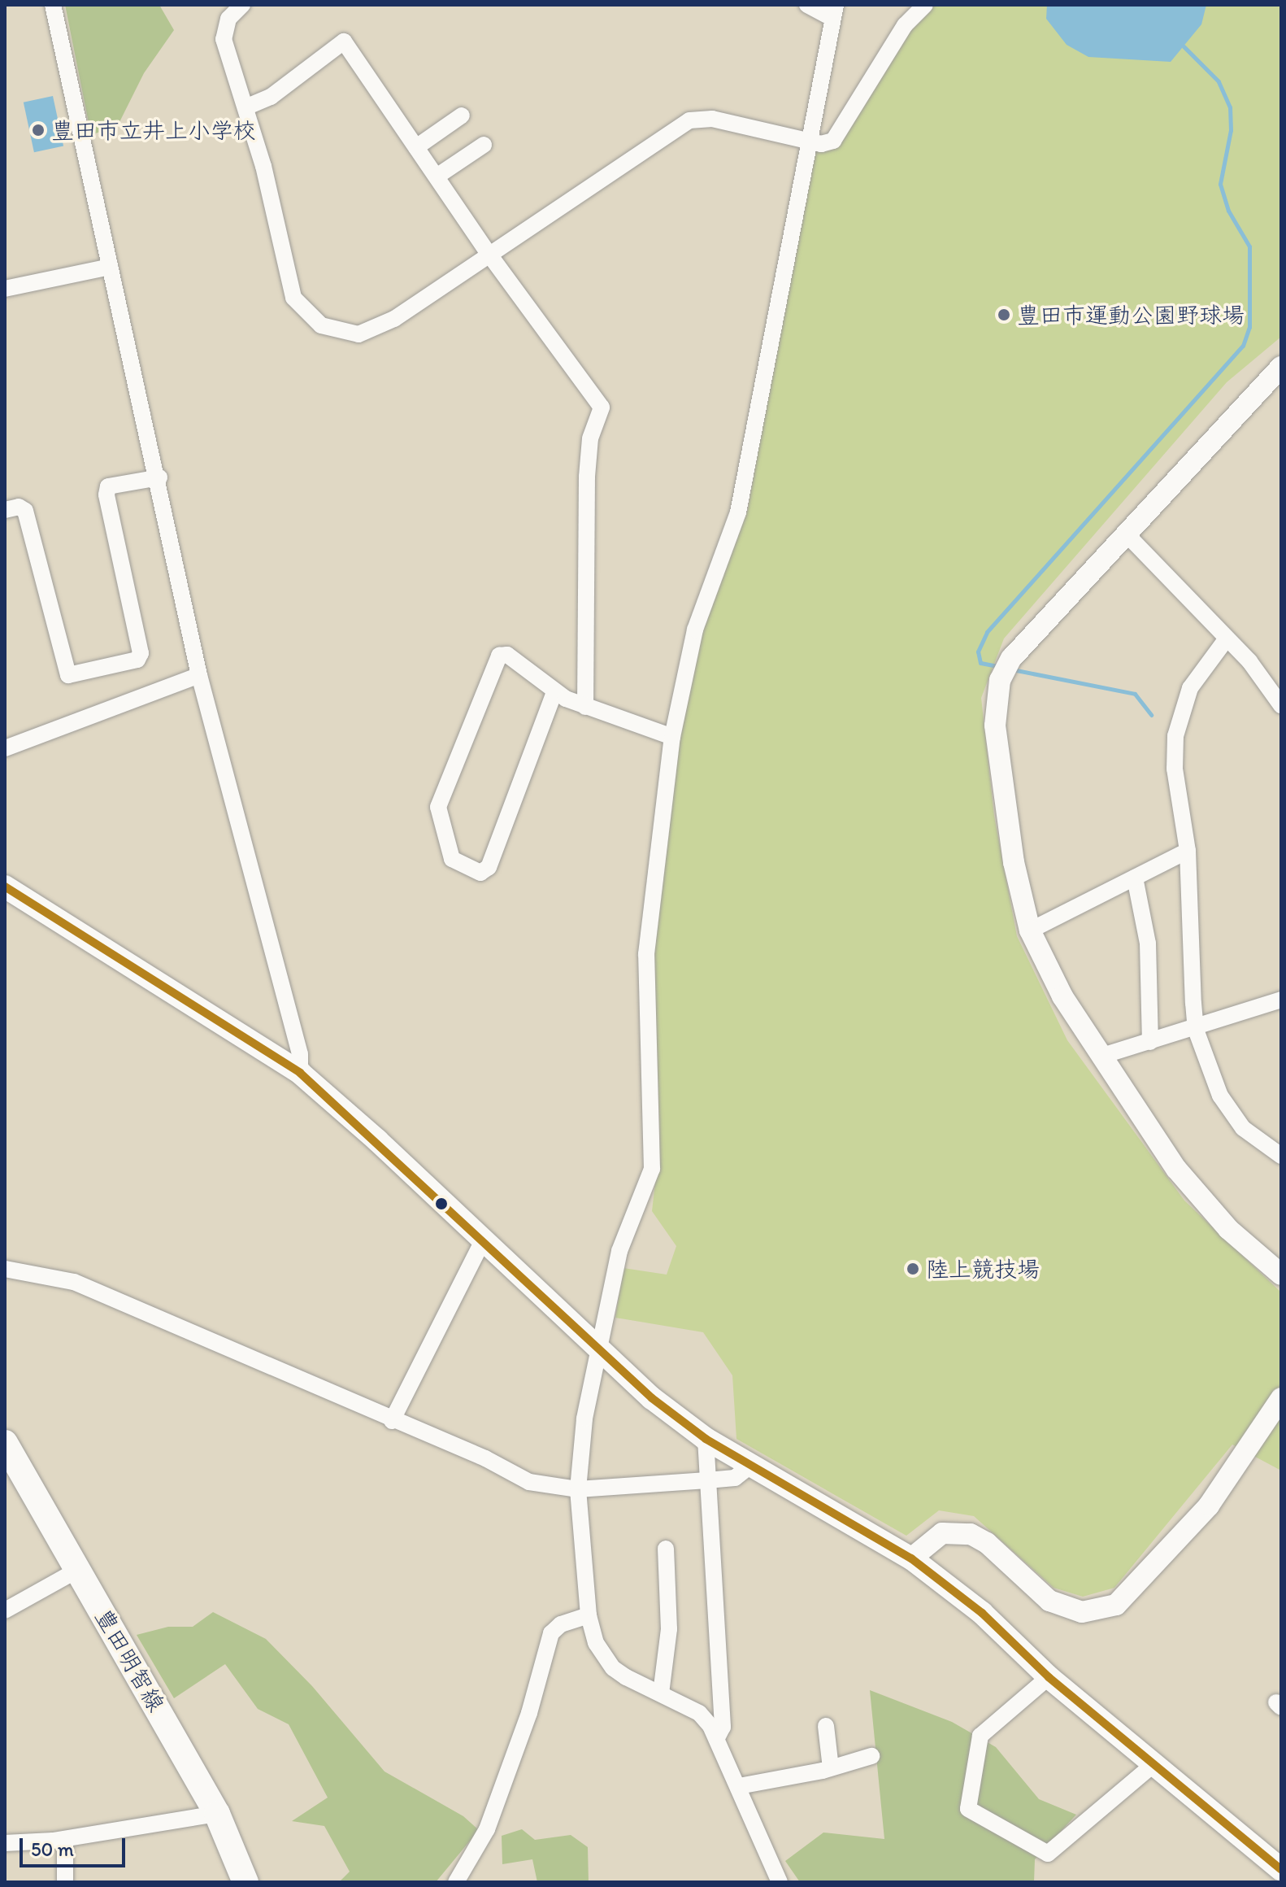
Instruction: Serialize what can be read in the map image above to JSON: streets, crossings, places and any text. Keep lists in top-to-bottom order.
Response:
{
  "streets": {
    "main road": ["豊田明智線"]
  },
  "places": ["豊田市立井上小学校", "豊田市運動公園野球場", "陸上競技場"],
  "scale_bar": "50 m"
}
